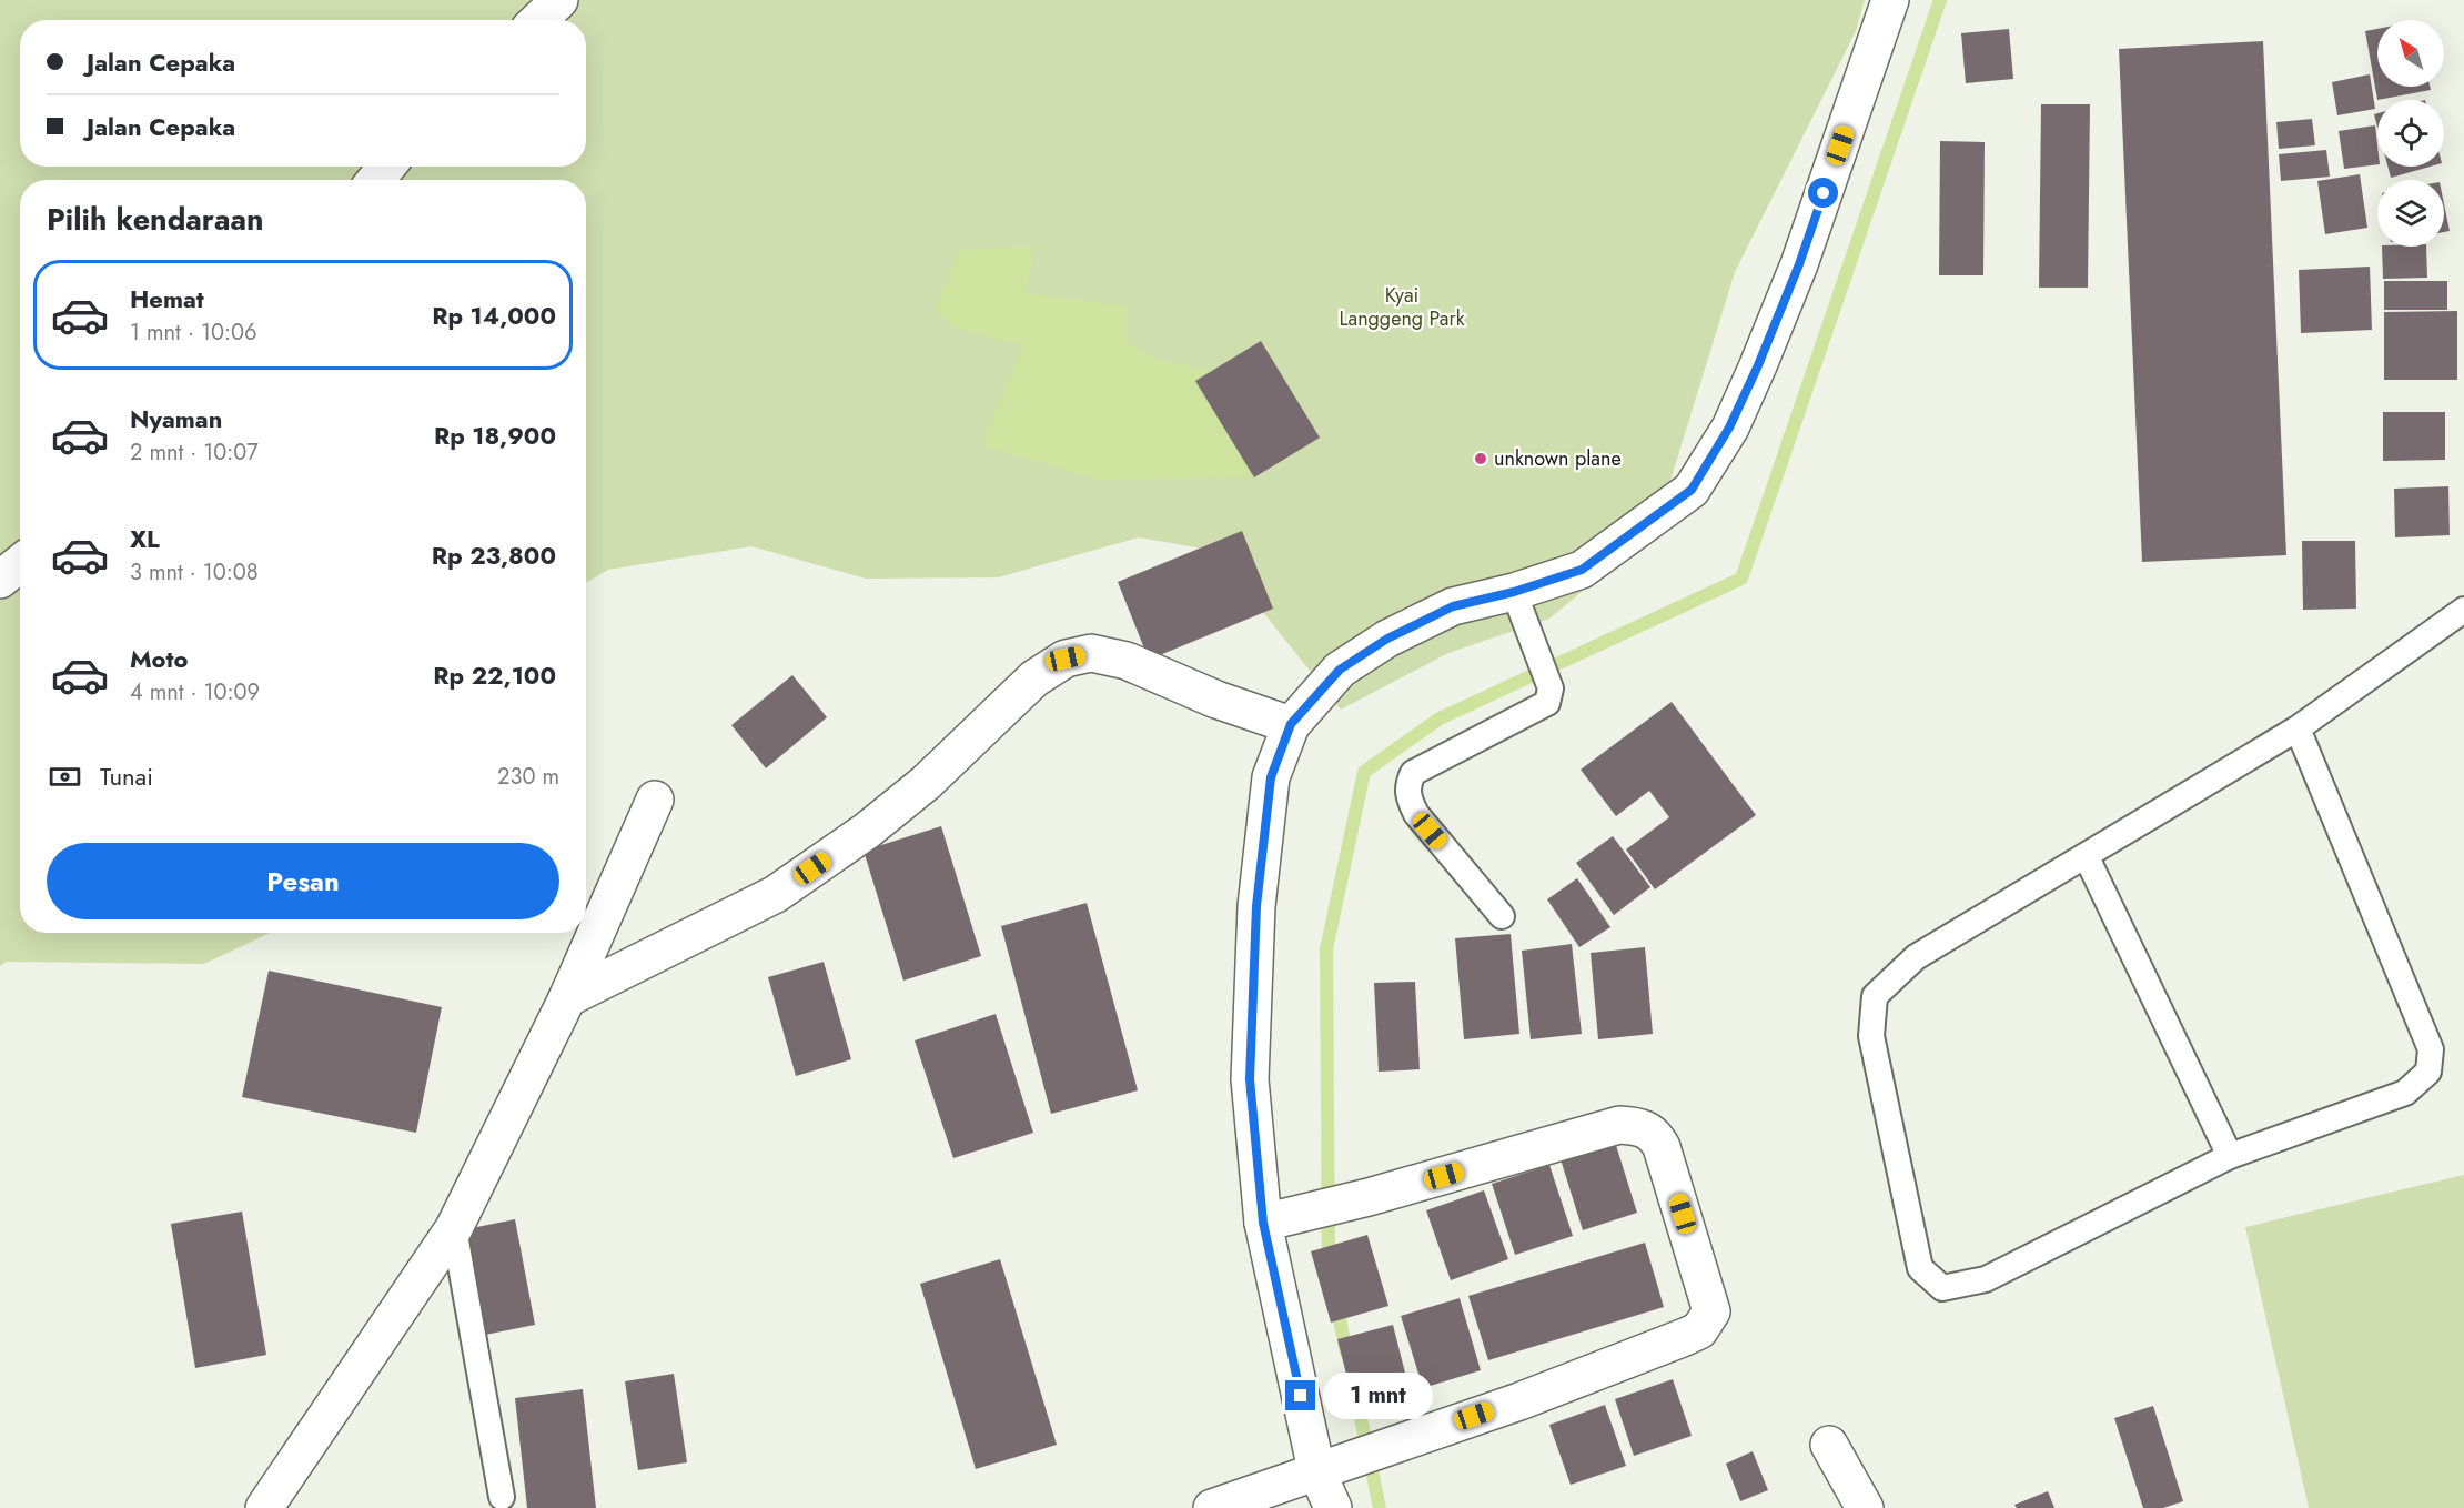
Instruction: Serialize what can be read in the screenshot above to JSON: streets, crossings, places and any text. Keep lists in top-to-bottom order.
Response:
{
  "parks": ["Kyai Langgeng Park"],
  "places": ["unknown plane"],
  "north": "top left",
  "page": {
    "banner": ["Jalan Cepaka", "Jalan Cepaka"],
    "heading": "Pilih kendaraan",
    "list": [
      {
        "name": "Hemat",
        "note": "1 mnt · 10:06",
        "value": "Rp 14,000"
      },
      {
        "name": "Nyaman",
        "note": "2 mnt · 10:07",
        "value": "Rp 18,900"
      },
      {
        "name": "XL",
        "note": "3 mnt · 10:08",
        "value": "Rp 23,800"
      },
      {
        "name": "Moto",
        "note": "4 mnt · 10:09",
        "value": "Rp 22,100"
      }
    ],
    "pay": ["Tunai", "230 m"],
    "buttons": "Pesan",
    "bubble": "1 mnt"
  }
}
